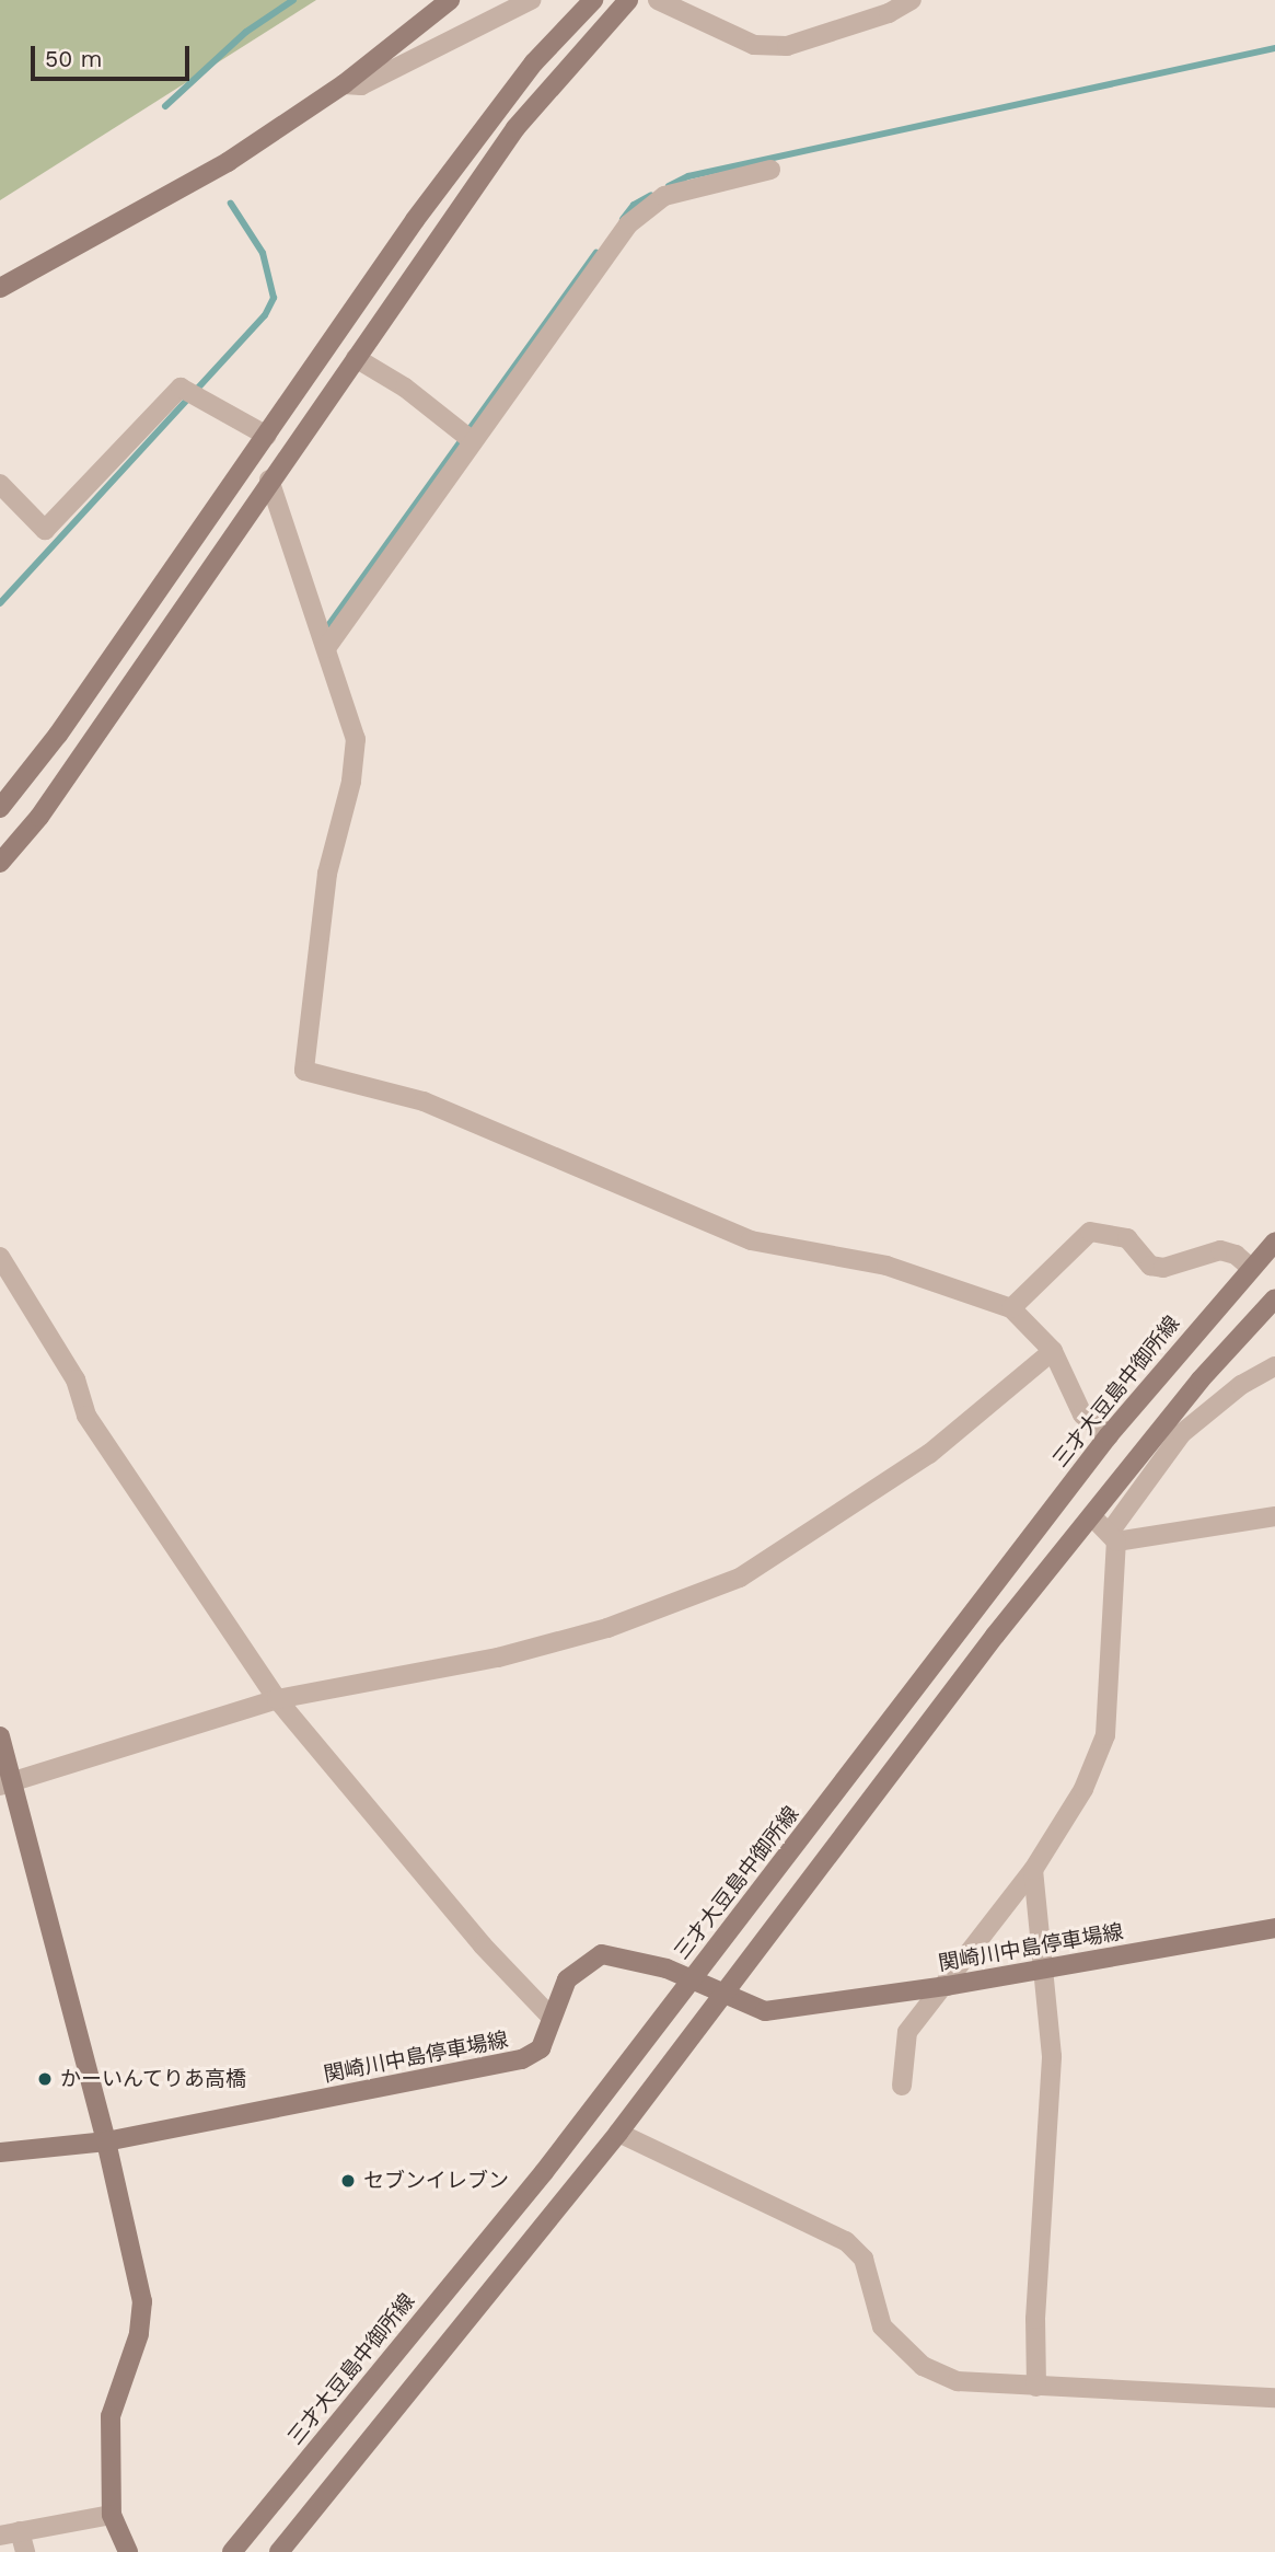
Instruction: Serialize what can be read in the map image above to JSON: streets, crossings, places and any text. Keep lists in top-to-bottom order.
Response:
{
  "streets": {
    "main road": ["三才大豆島中御所線", "関崎川中島停車場線"]
  },
  "crossings": [
    ["三才大豆島中御所線", "関崎川中島停車場線"]
  ],
  "places": ["かーいんてりあ高橋", "セブンイレブン"],
  "scale_bar": "50 m"
}
